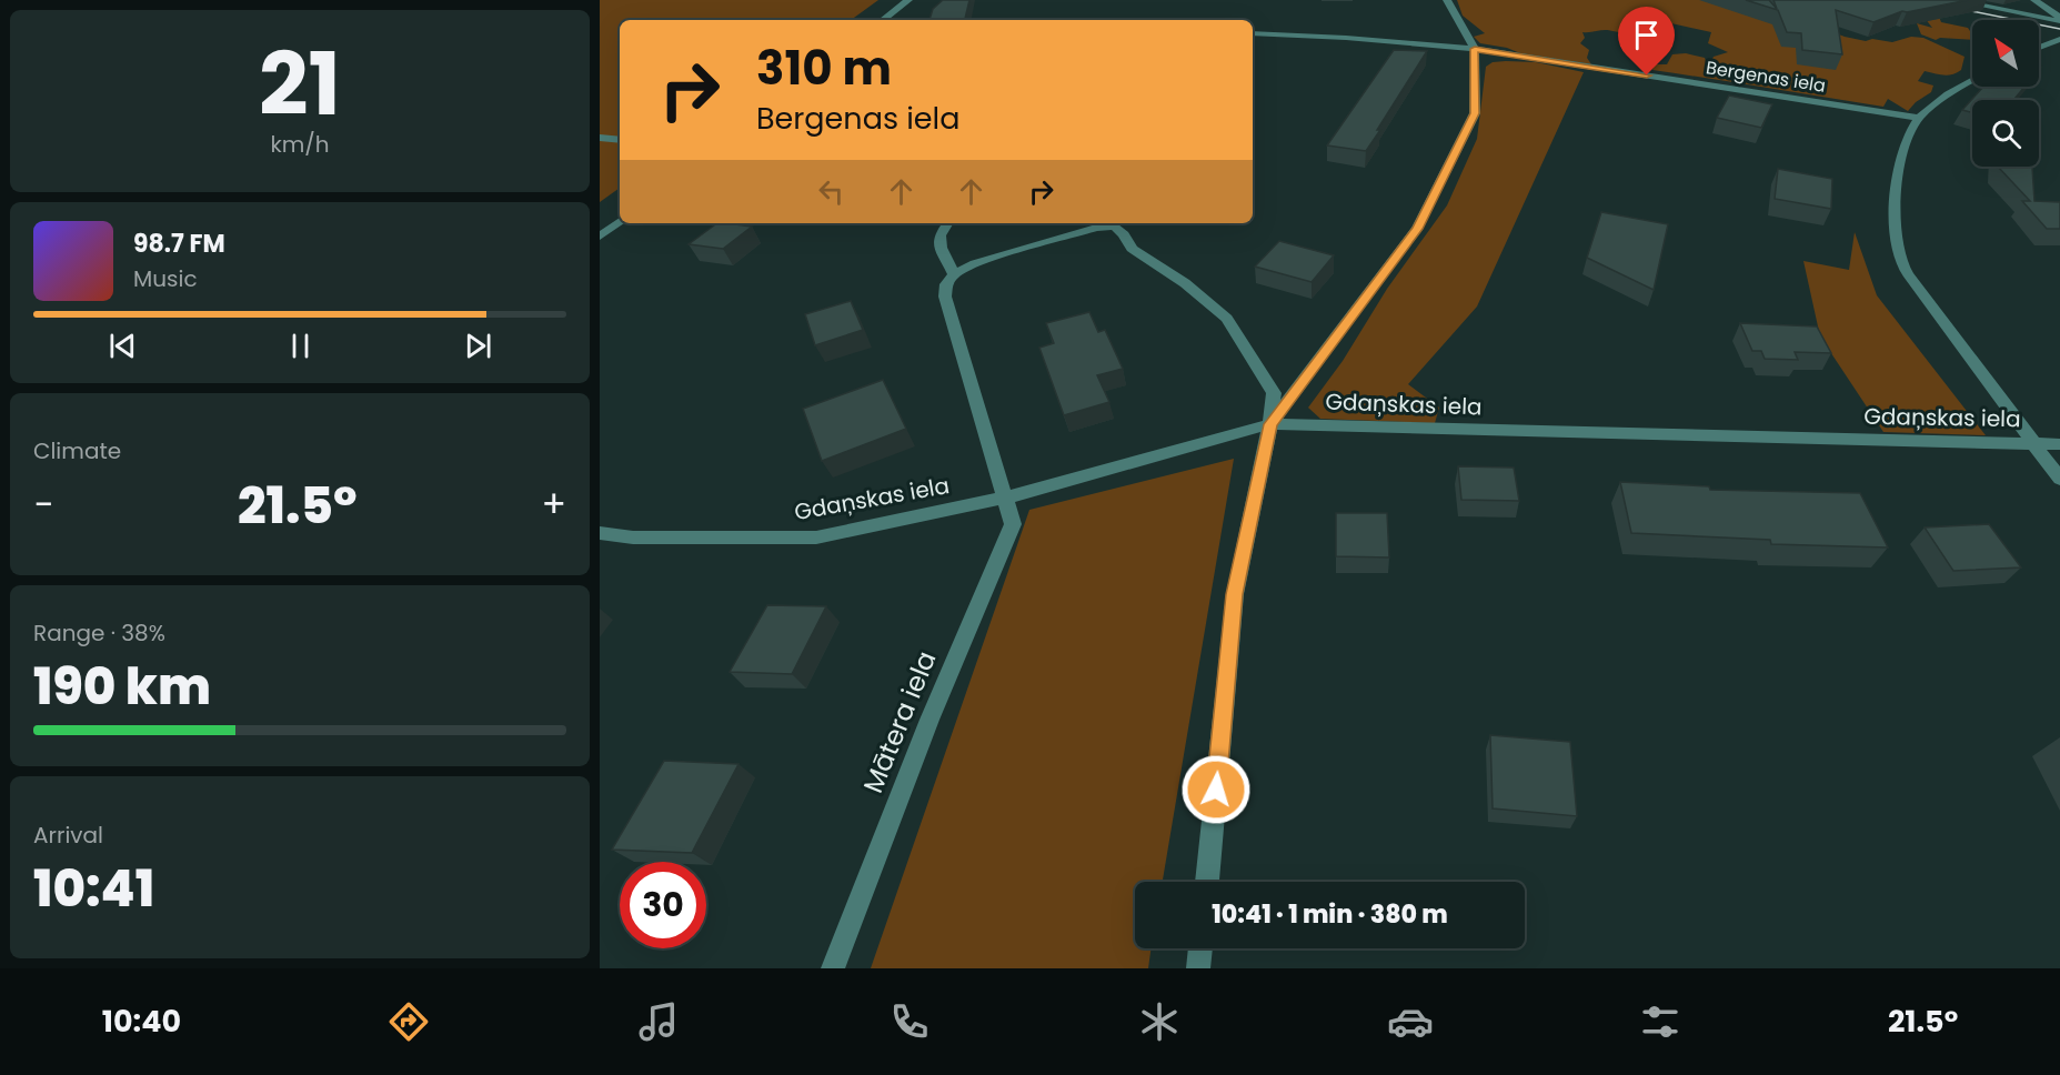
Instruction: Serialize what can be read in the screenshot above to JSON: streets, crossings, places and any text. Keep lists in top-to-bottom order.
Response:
{
  "streets": {
    "street": ["Bergenas iela", "Gdaņskas iela", "Mātera iela"]
  },
  "crossings": [
    ["Gdaņskas iela", "Mātera iela"]
  ],
  "north": "top left",
  "page": {
    "tile": [
      ["21", "km/h"],
      "Climate",
      ["Range · 38%", "190 km"],
      ["Arrival", "10:41"]
    ],
    "turn": ["310 m", "Bergenas iela"],
    "song": ["98.7 FM", "Music"],
    "heat": ["−", "21.5°", "+"],
    "limit": "30",
    "trip": "10:41 · 1 min · 380 m",
    "tabs": ["10:40", "21.5°"]
  }
}
